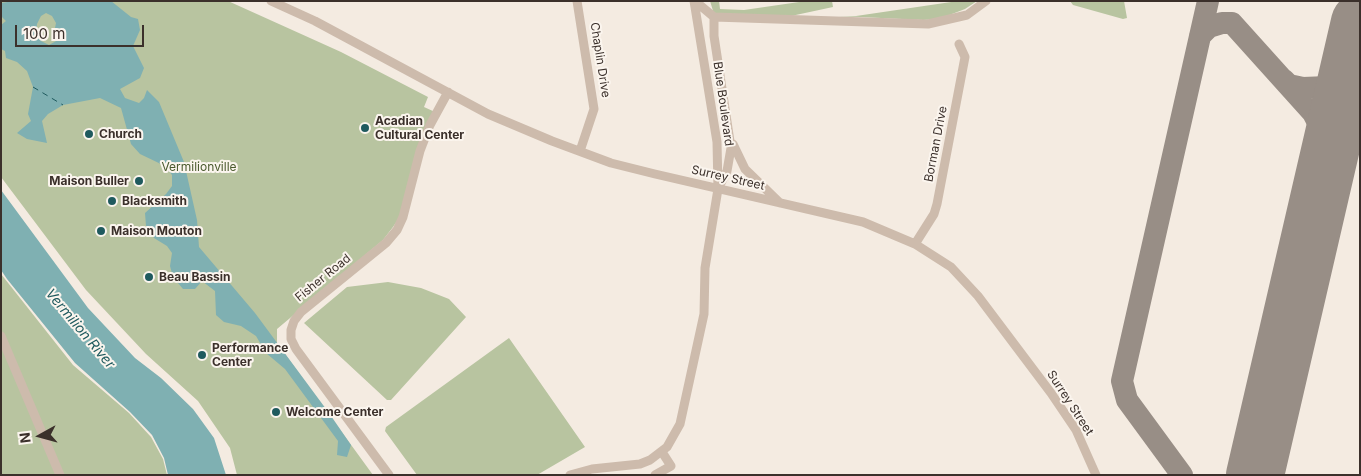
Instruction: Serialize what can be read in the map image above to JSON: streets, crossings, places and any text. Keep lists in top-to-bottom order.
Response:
{
  "streets": {
    "street": [
      "Chaplin Drive",
      "Blue Boulevard",
      "Borman Drive",
      "Surrey Street",
      "Fisher Road"
    ]
  },
  "crossings": [
    ["Chaplin Drive", "Surrey Street"],
    ["Blue Boulevard", "Surrey Street"],
    ["Borman Drive", "Surrey Street"],
    ["Surrey Street", "Fisher Road"]
  ],
  "water": ["Vermilion River"],
  "parks": ["Vermilionville"],
  "places": [
    "Acadian Cultural Center",
    "Church",
    "Maison Buller",
    "Blacksmith",
    "Maison Mouton",
    "Beau Bassin",
    "Performance Center",
    "Welcome Center"
  ],
  "scale_bar": "100 m",
  "north": "left"
}
